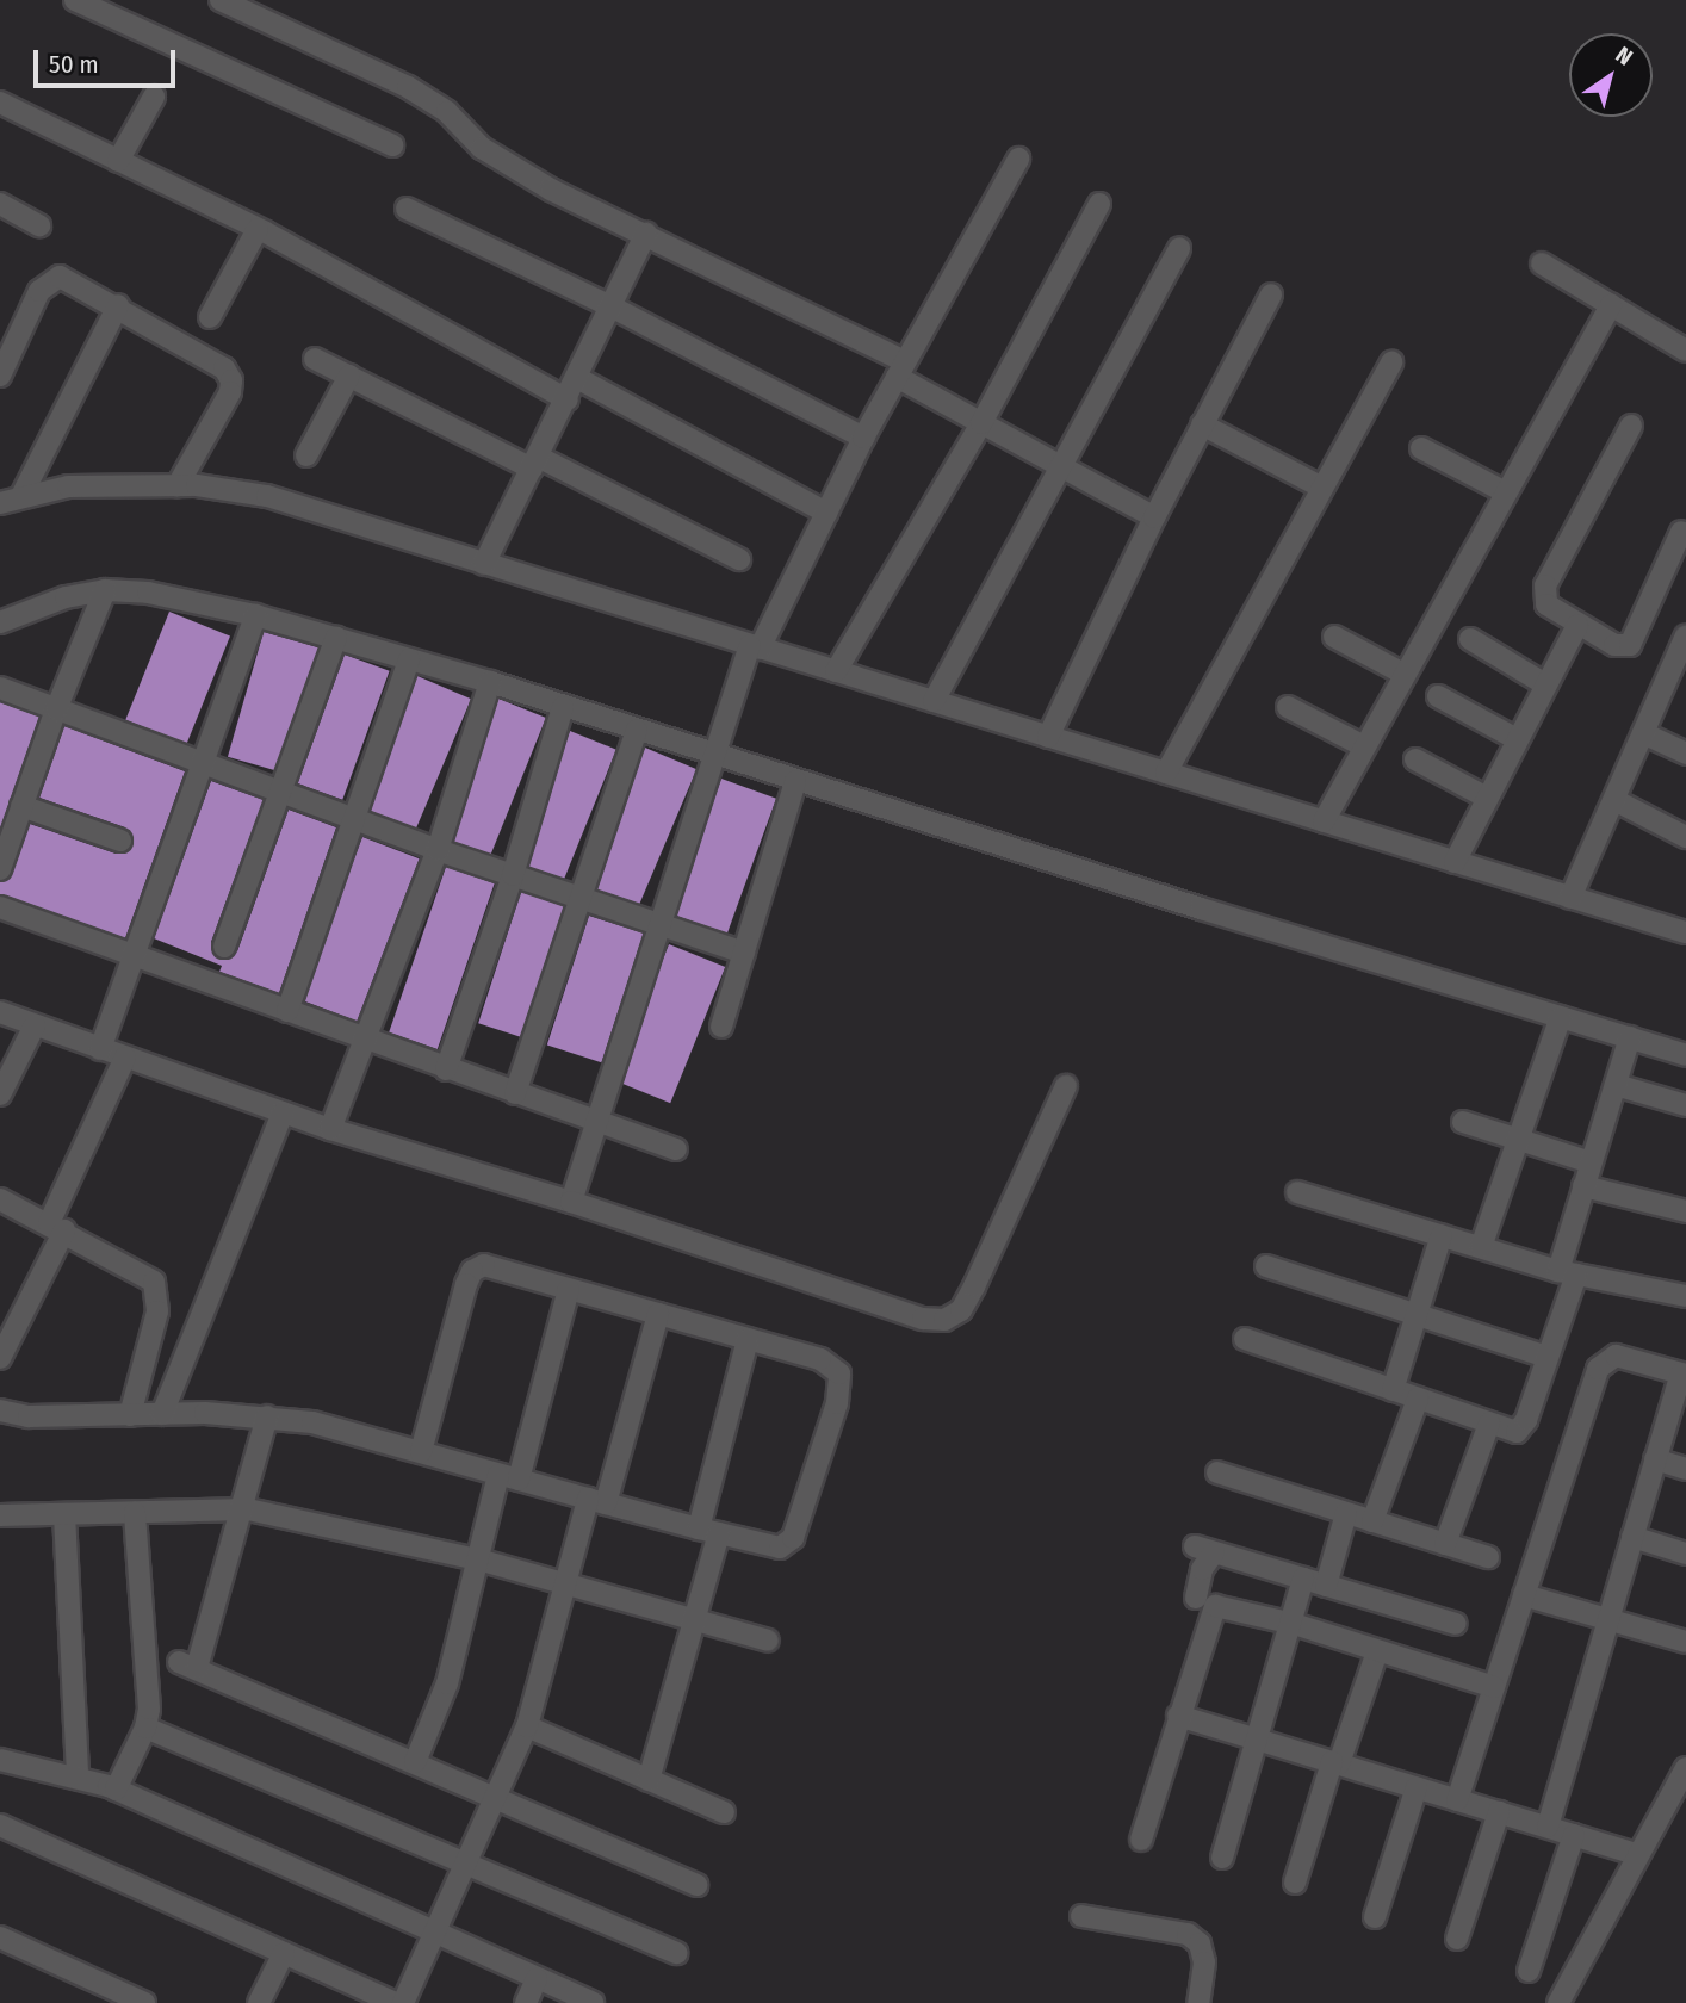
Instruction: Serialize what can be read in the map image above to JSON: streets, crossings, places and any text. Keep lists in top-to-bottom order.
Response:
{
  "scale_bar": "50 m",
  "north": "top right"
}
